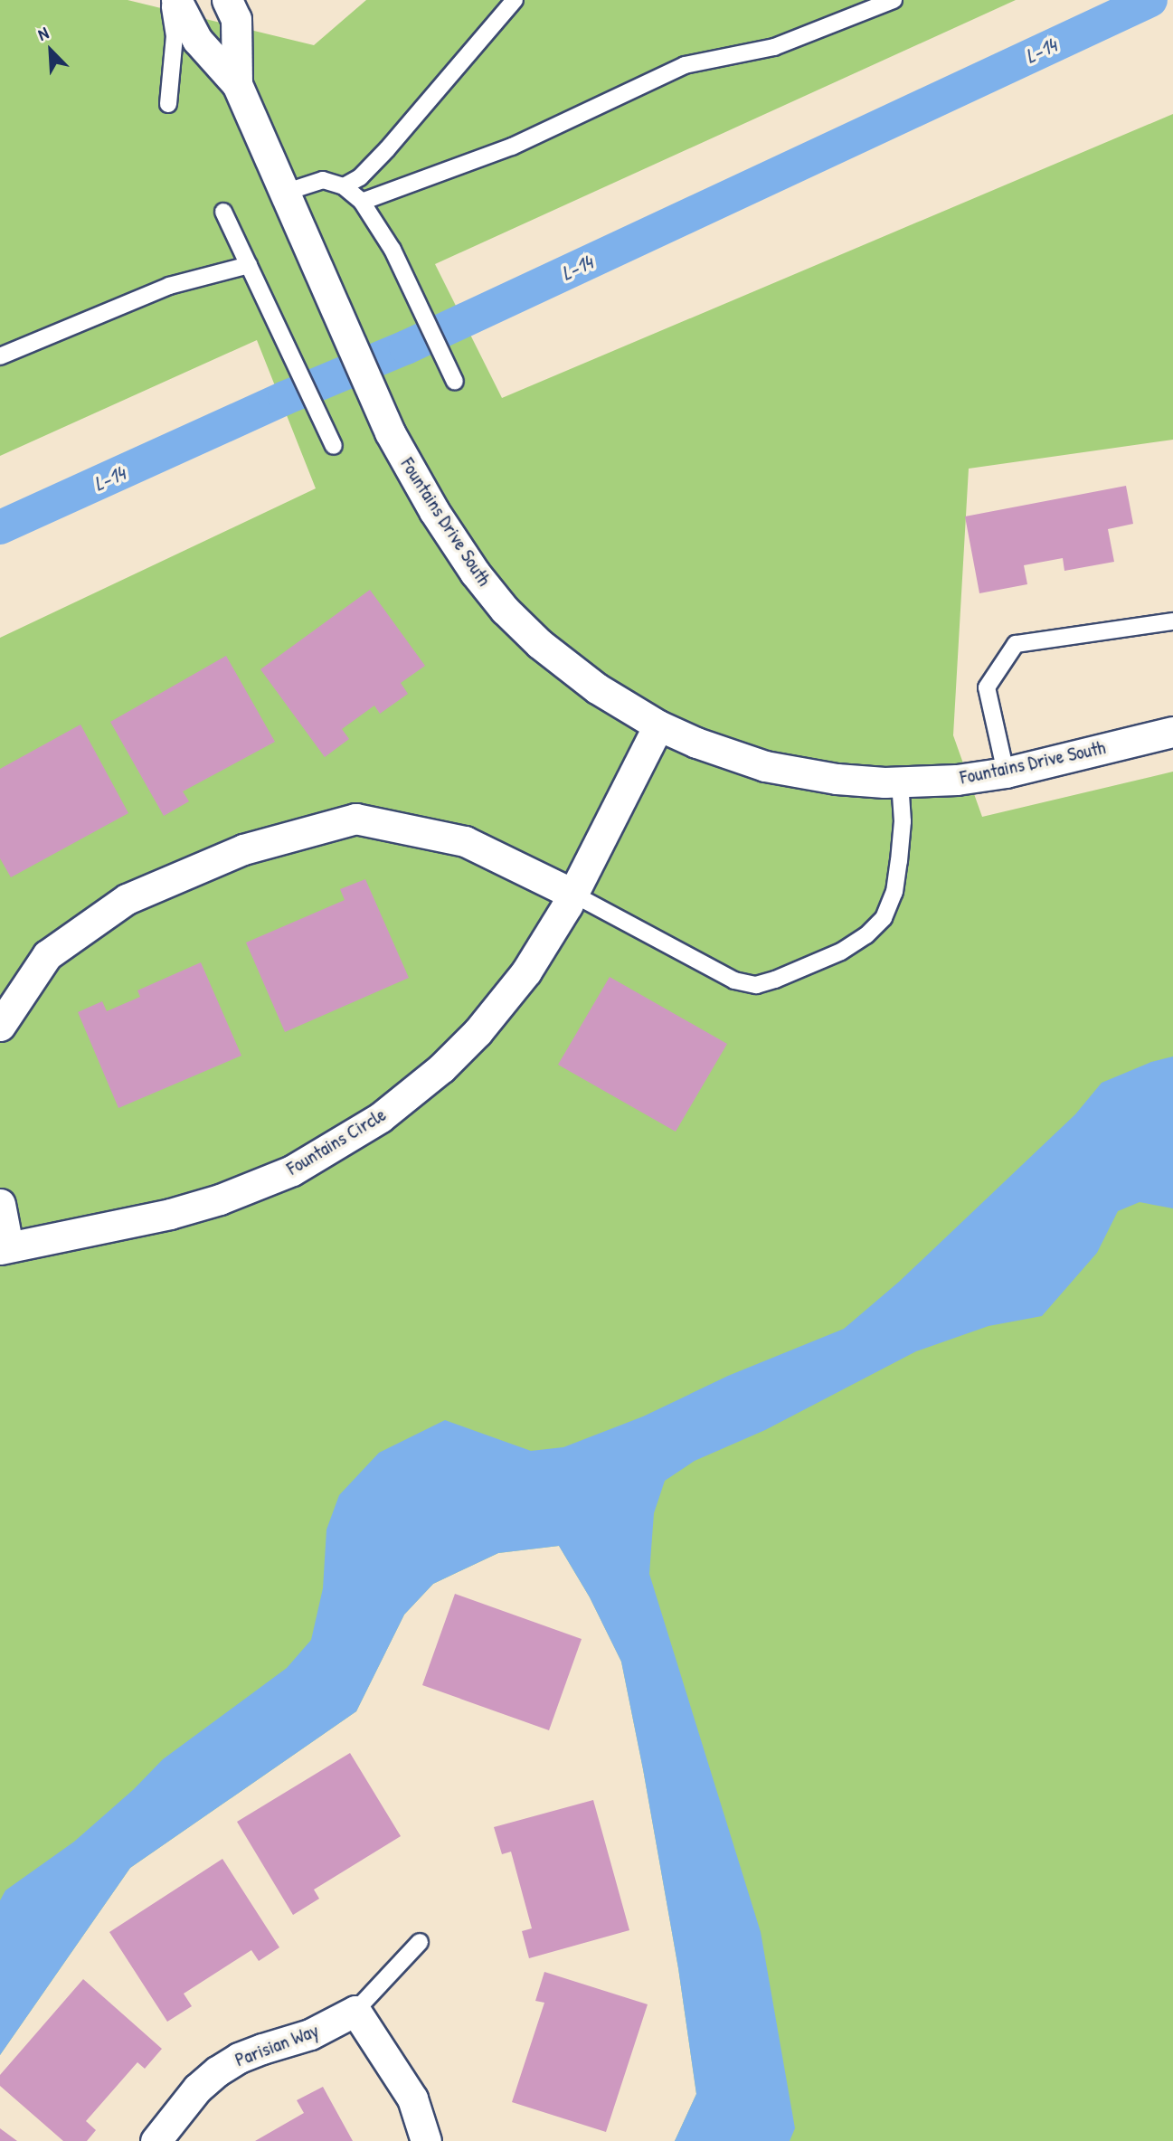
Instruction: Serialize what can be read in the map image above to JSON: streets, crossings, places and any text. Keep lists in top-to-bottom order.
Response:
{
  "streets": {
    "street": ["Fountains Drive South", "Fountains Circle", "Parisian Way"]
  },
  "crossings": [
    ["Fountains Drive South", "Fountains Circle"]
  ],
  "water": ["L-14"],
  "north": "top left"
}
